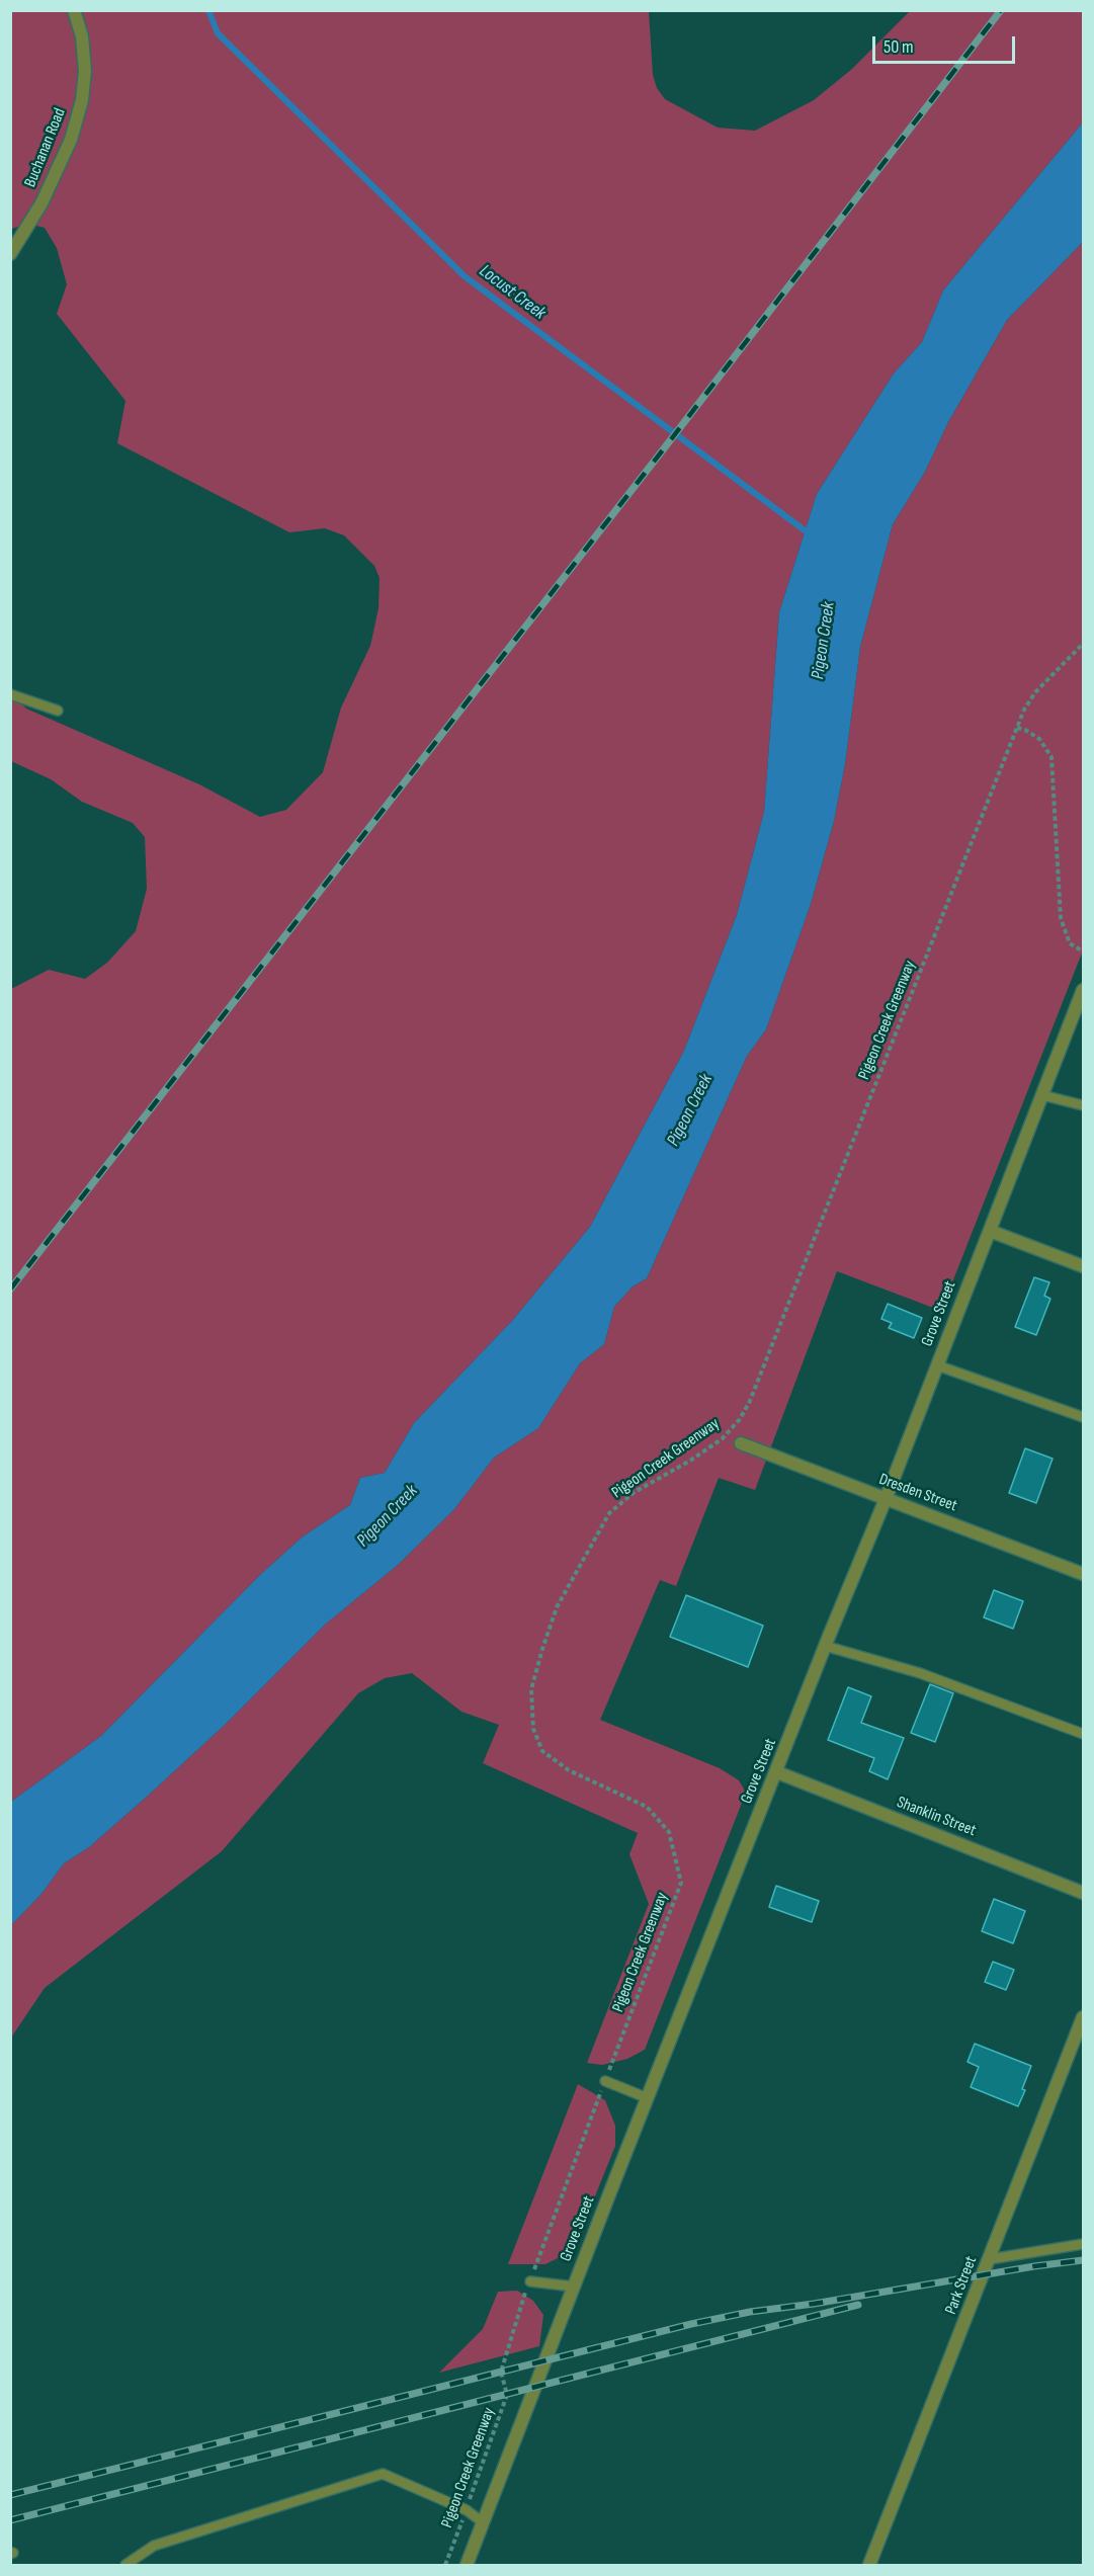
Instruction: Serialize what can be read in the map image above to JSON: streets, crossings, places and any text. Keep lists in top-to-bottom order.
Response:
{
  "streets": {
    "street": [
      "Buchanan Road",
      "Grove Street",
      "Dresden Street",
      "Shanklin Street",
      "Park Street"
    ],
    "path": ["Pigeon Creek Greenway"]
  },
  "crossings": [
    ["Grove Street", "Dresden Street"],
    ["Grove Street", "Shanklin Street"]
  ],
  "water": ["Locust Creek", "Pigeon Creek"],
  "scale_bar": "50 m"
}
